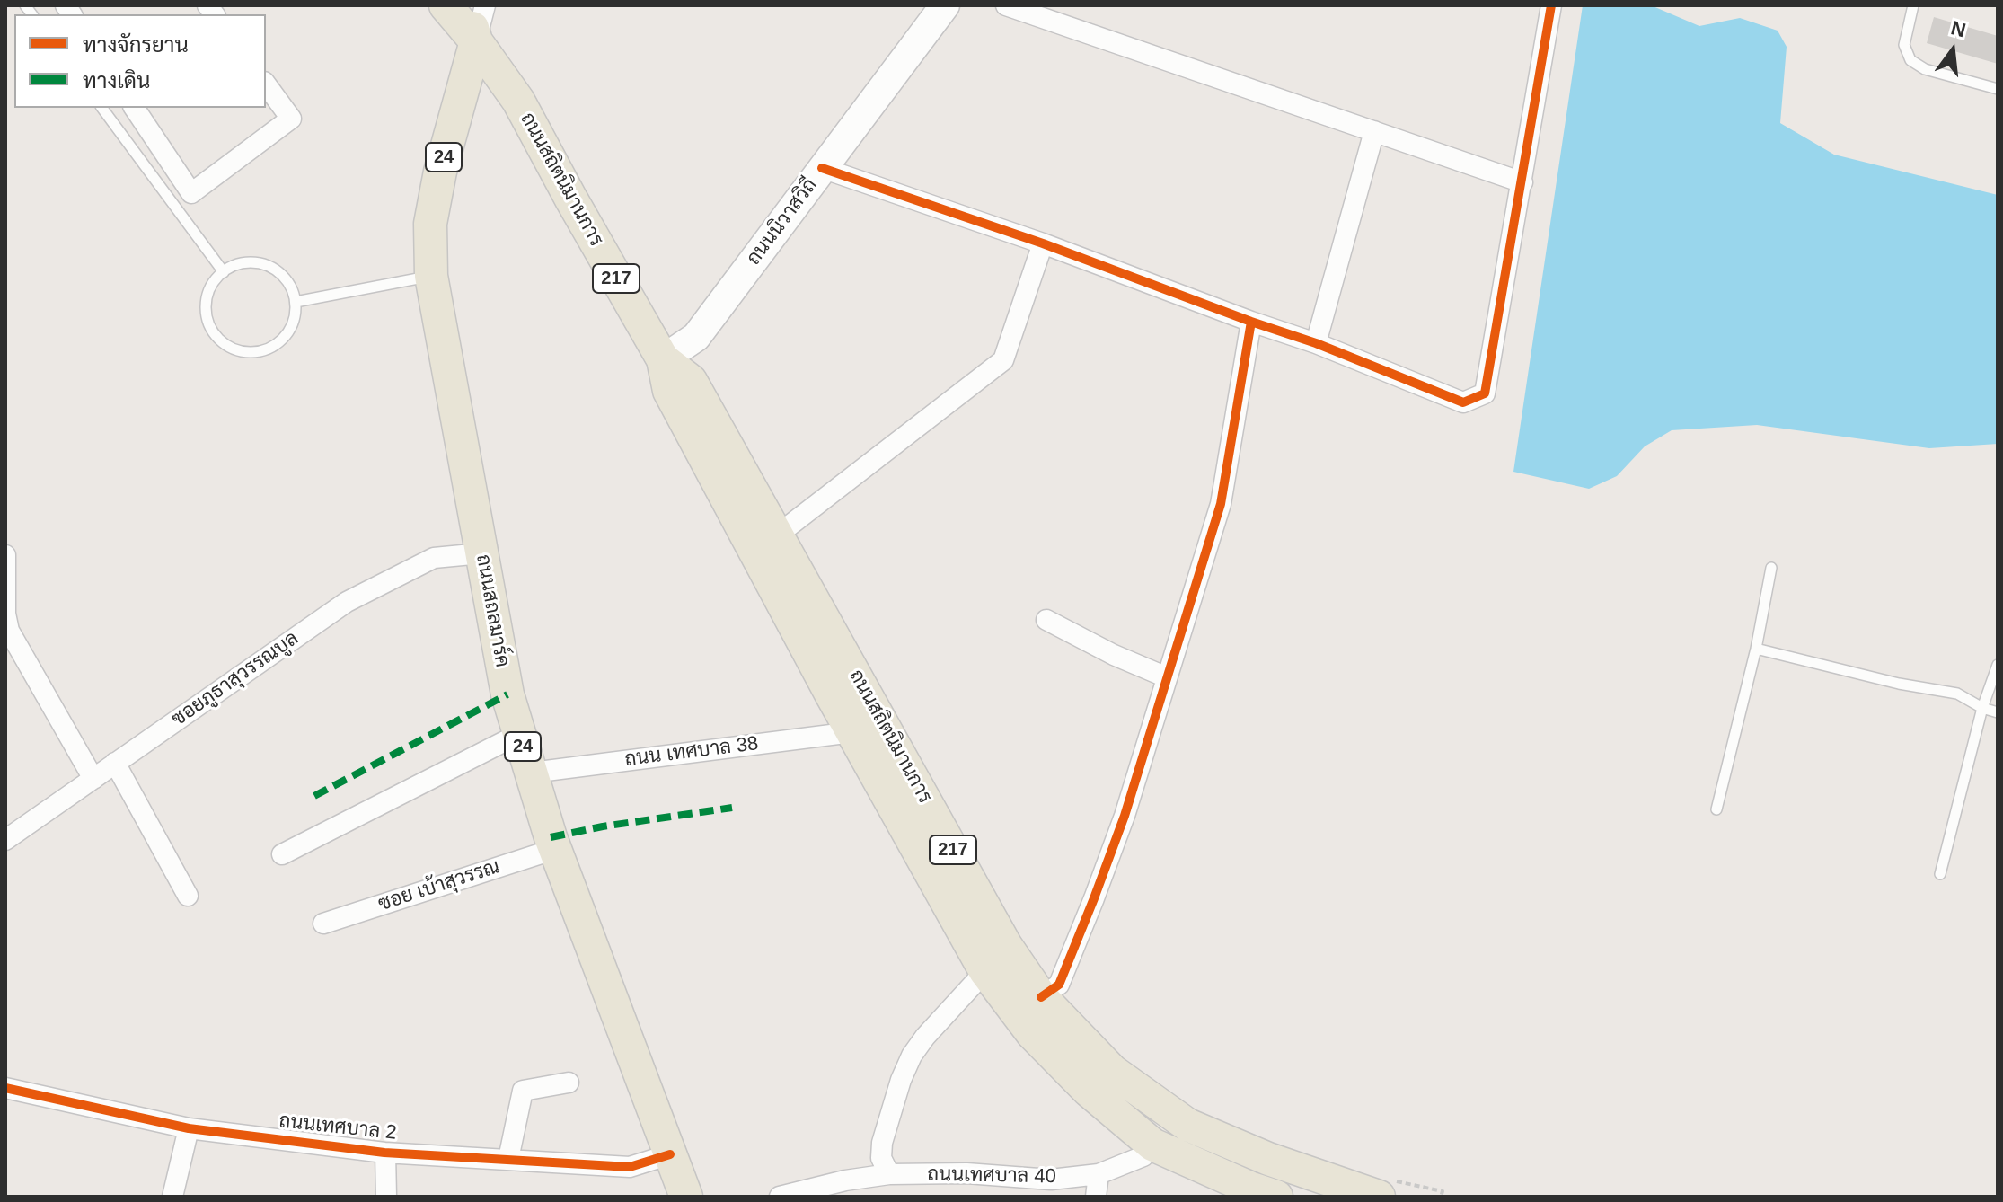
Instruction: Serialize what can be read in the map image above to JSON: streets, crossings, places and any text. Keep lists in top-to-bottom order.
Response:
{
  "streets": {
    "main road": [
      "24",
      "ถนนสถิตนิมานการ",
      "ถนนนิวาสวิถี",
      "217",
      "ถนนสถลมาร์ค"
    ],
    "street": [
      "ซอยภูธาสุวรรณบูล",
      "ถนน เทศบาล 38",
      "ซอย เบ้าสุวรรณ",
      "ถนนเทศบาล 2",
      "ถนนเทศบาล 40"
    ]
  },
  "crossings": [
    ["ถนนสถิตนิมานการ", "ถนนนิวาสวิถี"],
    ["ถนนสถิตนิมานการ", "ถนนสถลมาร์ค"],
    ["ถนนสถิตนิมานการ", "ถนน เทศบาล 38"],
    ["ถนนสถิตนิมานการ", "ถนนเทศบาล 40"],
    ["ถนนสถลมาร์ค", "ซอยภูธาสุวรรณบูล"],
    ["ถนนสถลมาร์ค", "ถนน เทศบาล 38"],
    ["ถนนสถลมาร์ค", "ซอย เบ้าสุวรรณ"],
    ["ถนนสถลมาร์ค", "ถนนเทศบาล 2"]
  ],
  "legend": ["ทางจักรยาน", "ทางเดิน"],
  "north": "top"
}
